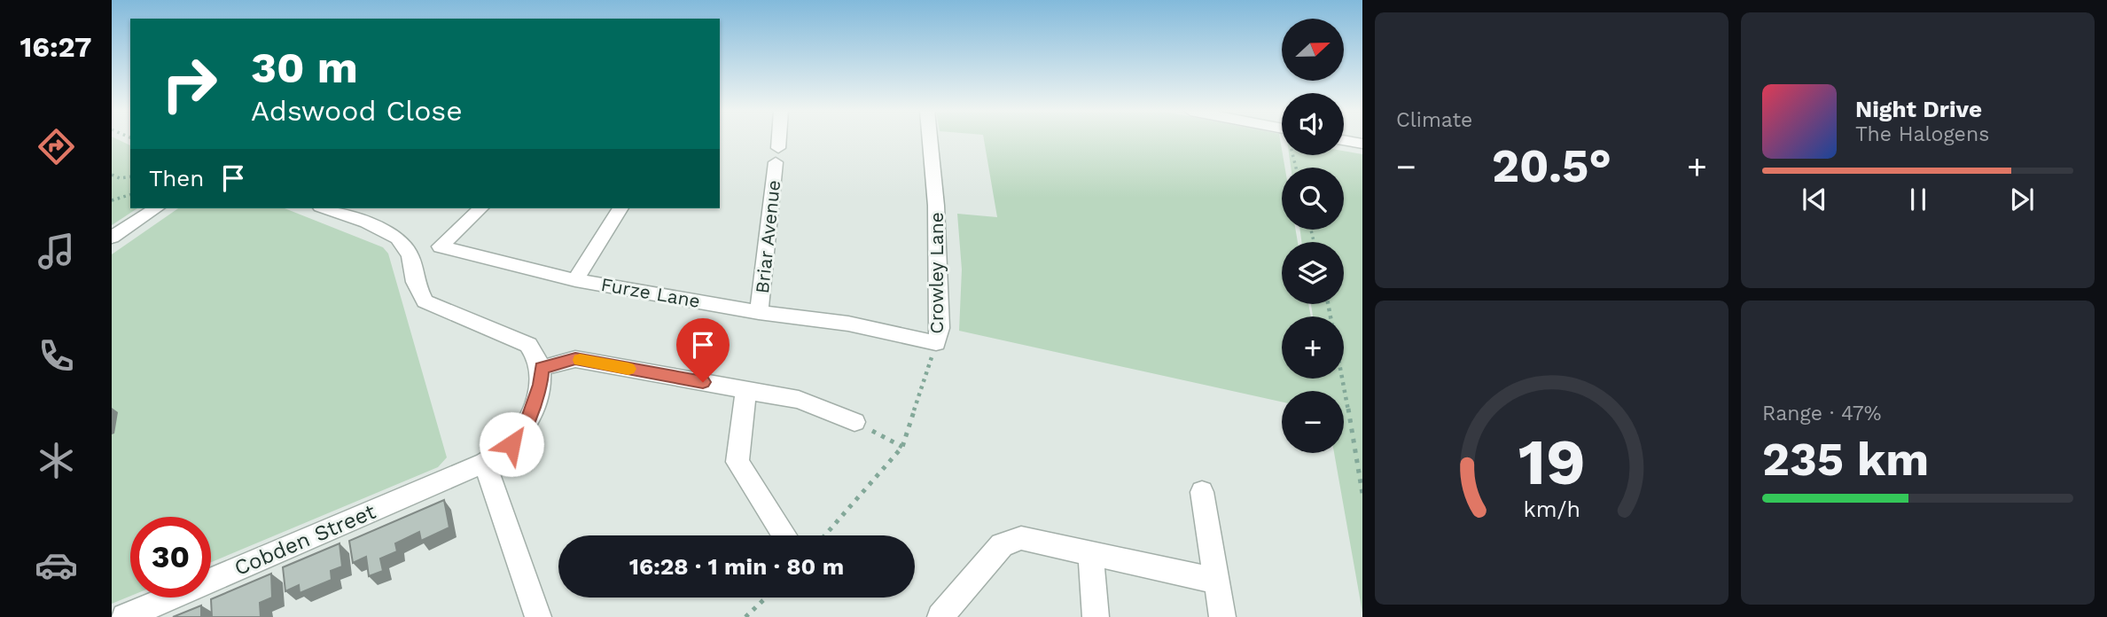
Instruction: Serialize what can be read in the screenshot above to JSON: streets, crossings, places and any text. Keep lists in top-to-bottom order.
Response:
{
  "streets": {
    "street": [
      "Briar Avenue",
      "Crowley Lane",
      "Furze Lane",
      "Cobden Street"
    ]
  },
  "crossings": [
    ["Briar Avenue", "Furze Lane"],
    ["Crowley Lane", "Furze Lane"]
  ],
  "north": "right",
  "page": {
    "tabs": "16:27",
    "tile": [
      "Climate",
      ["Range · 47%", "235 km"]
    ],
    "map_buttons": ["+", "−"],
    "turn": ["30 m", "Adswood Close"],
    "song": ["Night Drive", "The Halogens"],
    "heat": ["−", "20.5°", "+"],
    "then": "Then",
    "limit": "30",
    "trip": "16:28 · 1 min · 80 m",
    "gauge": ["19", "km/h"]
  }
}
